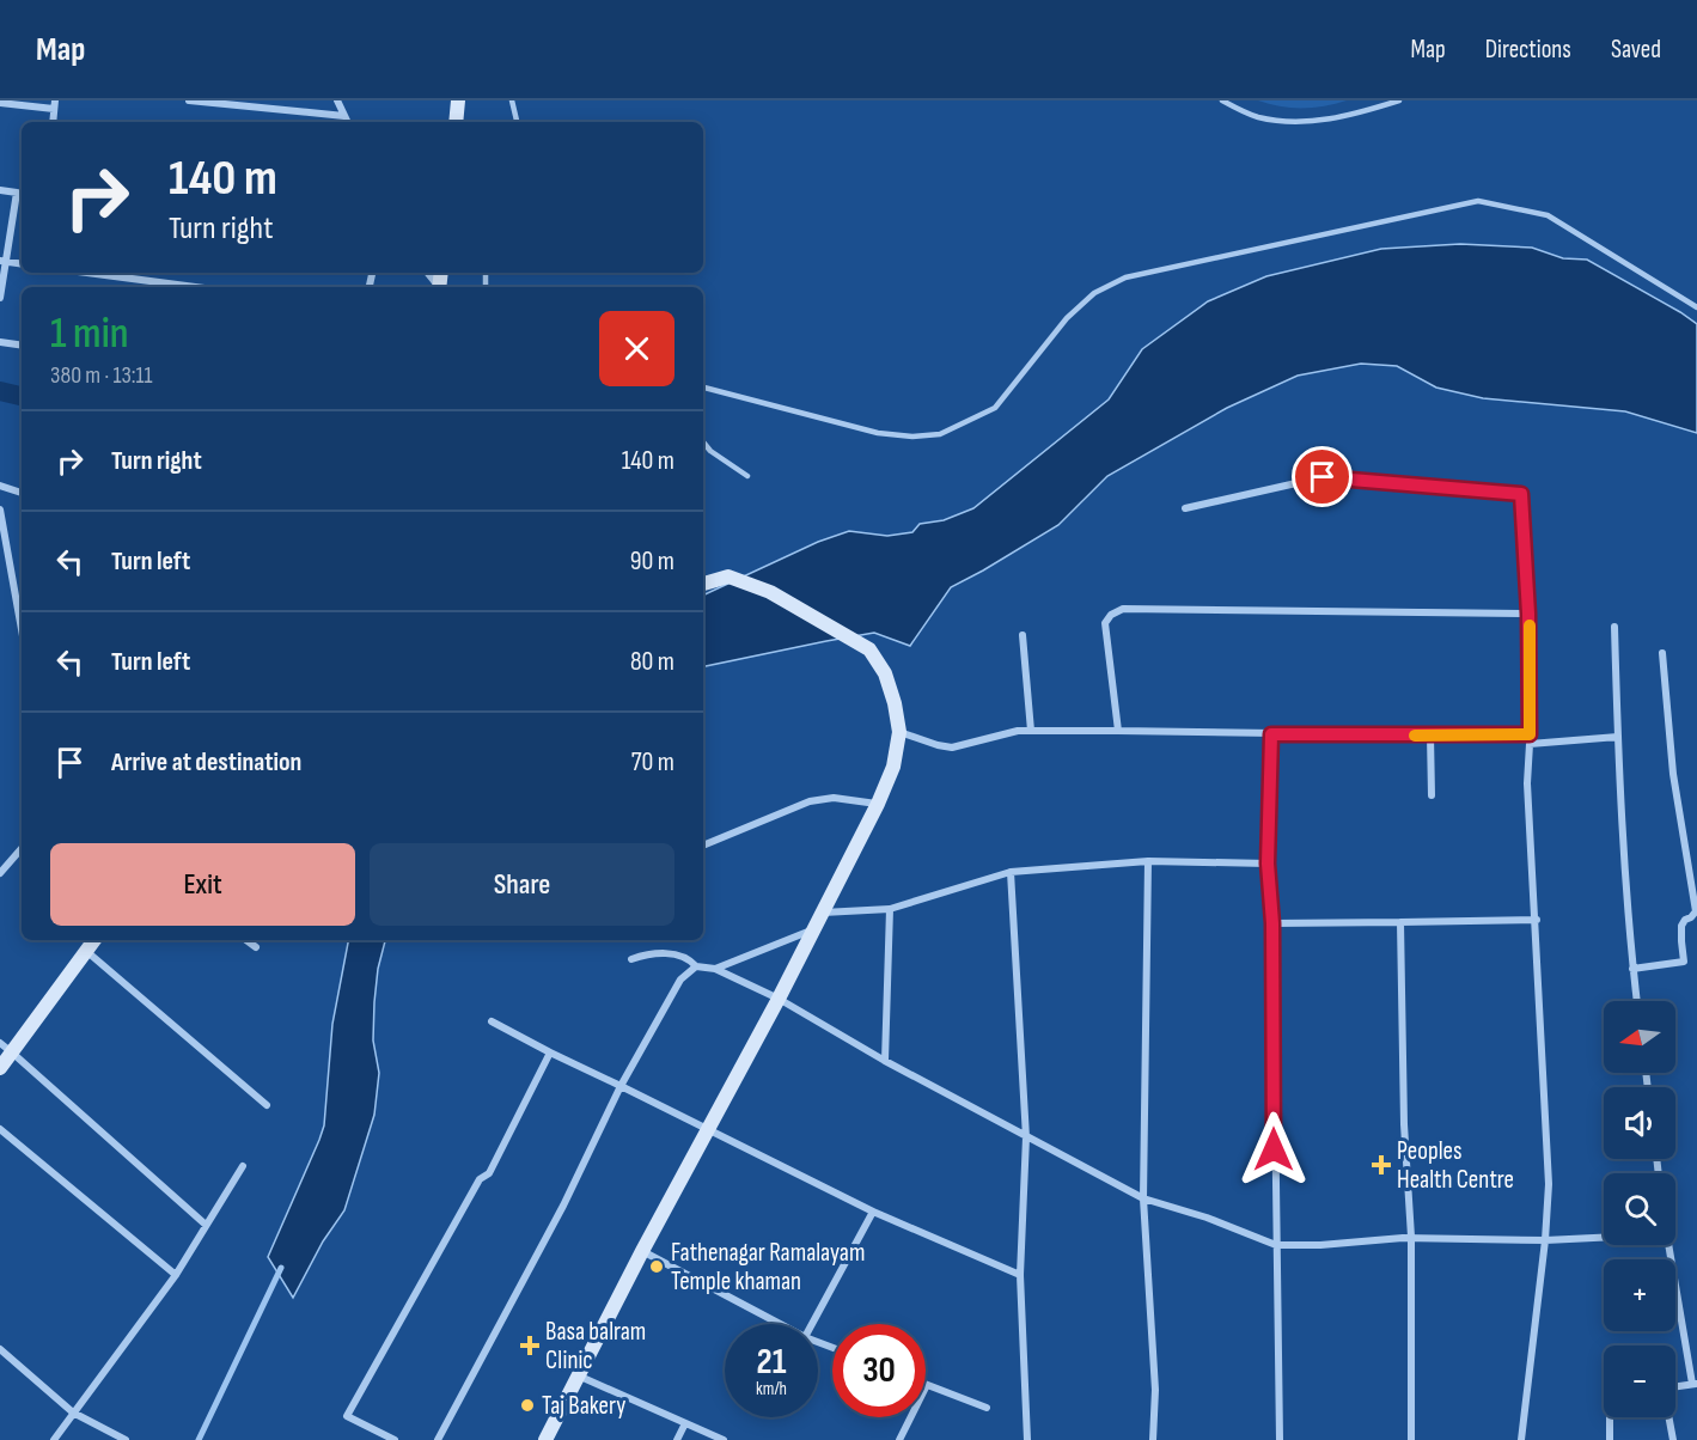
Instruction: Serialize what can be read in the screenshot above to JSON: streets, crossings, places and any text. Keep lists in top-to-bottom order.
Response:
{
  "places": {
    "health": ["Peoples Health Centre", "Basa balram Clinic"],
    "other": ["Fathenagar Ramalayam Temple khaman", "Taj Bakery"]
  },
  "north": "left",
  "page": {
    "header": "Map",
    "nav": ["Map", "Directions", "Saved"],
    "turn": ["140 m", "Turn right"],
    "heading": ["1 min", "380 m · 13:11"],
    "list": [
      {
        "name": "Turn right",
        "value": "140 m"
      },
      {
        "name": "Turn left",
        "value": "90 m"
      },
      {
        "name": "Turn left",
        "value": "80 m"
      },
      {
        "name": "Arrive at destination",
        "value": "70 m"
      }
    ],
    "buttons": ["Exit", "Share"],
    "map_buttons": ["+", "−"],
    "speed": "21 km/h",
    "limit": "30"
  }
}
